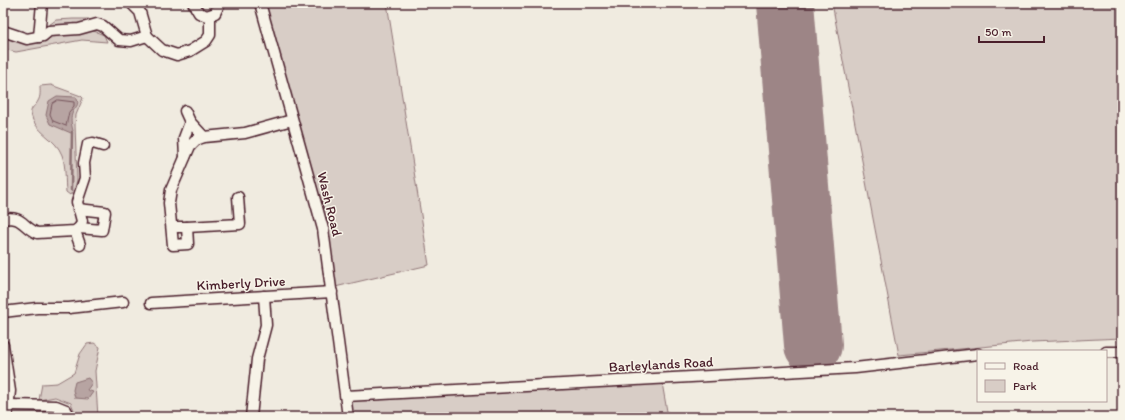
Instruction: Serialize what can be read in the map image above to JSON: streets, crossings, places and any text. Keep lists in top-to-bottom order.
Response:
{
  "streets": {
    "street": ["Wash Road", "Kimberly Drive", "Barleylands Road"]
  },
  "crossings": [
    ["Wash Road", "Kimberly Drive"],
    ["Wash Road", "Barleylands Road"]
  ],
  "legend": ["Road", "Park"],
  "scale_bar": "50 m"
}
